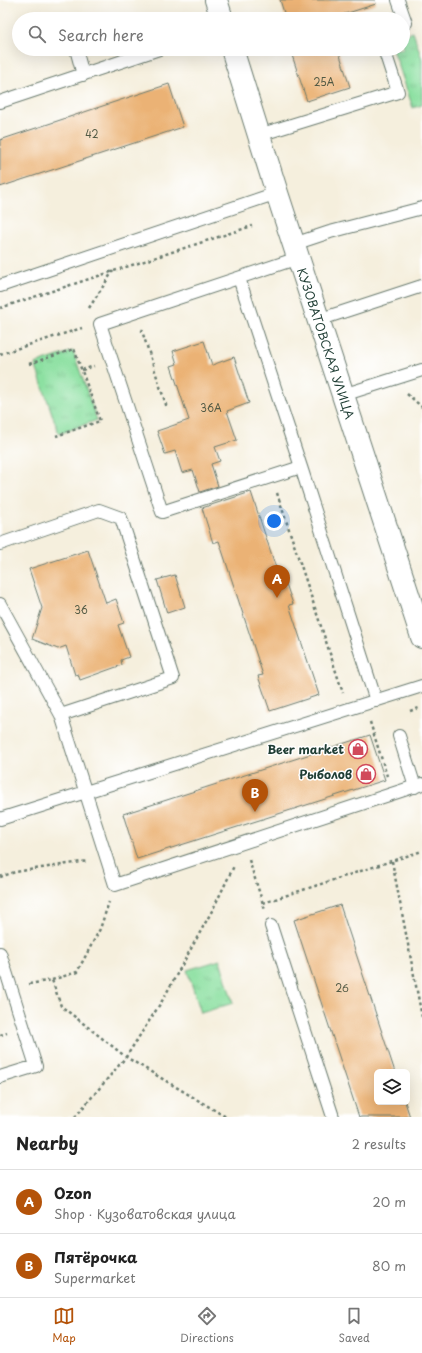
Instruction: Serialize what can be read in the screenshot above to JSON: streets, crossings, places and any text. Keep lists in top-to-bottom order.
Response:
{
  "streets": {
    "street": ["КУЗОВАТОВСКАЯ УЛИЦА"]
  },
  "places": {
    "shop": ["Beer market", "Рыболов"]
  },
  "house_numbers": [
    "25А",
    "42",
    "36А",
    "36",
    "26"
  ],
  "page": {
    "search": "Search here",
    "pins": ["A", "B"],
    "heading": ["Nearby", "2 results"],
    "list": [
      {
        "mark": "A",
        "name": "Ozon",
        "note": "Shop · Кузоватовская улица",
        "value": "20 m"
      },
      {
        "mark": "B",
        "name": "Пятёрочка",
        "note": "Supermarket",
        "value": "80 m"
      }
    ],
    "nav": ["Map", "Directions", "Saved"]
  }
}
